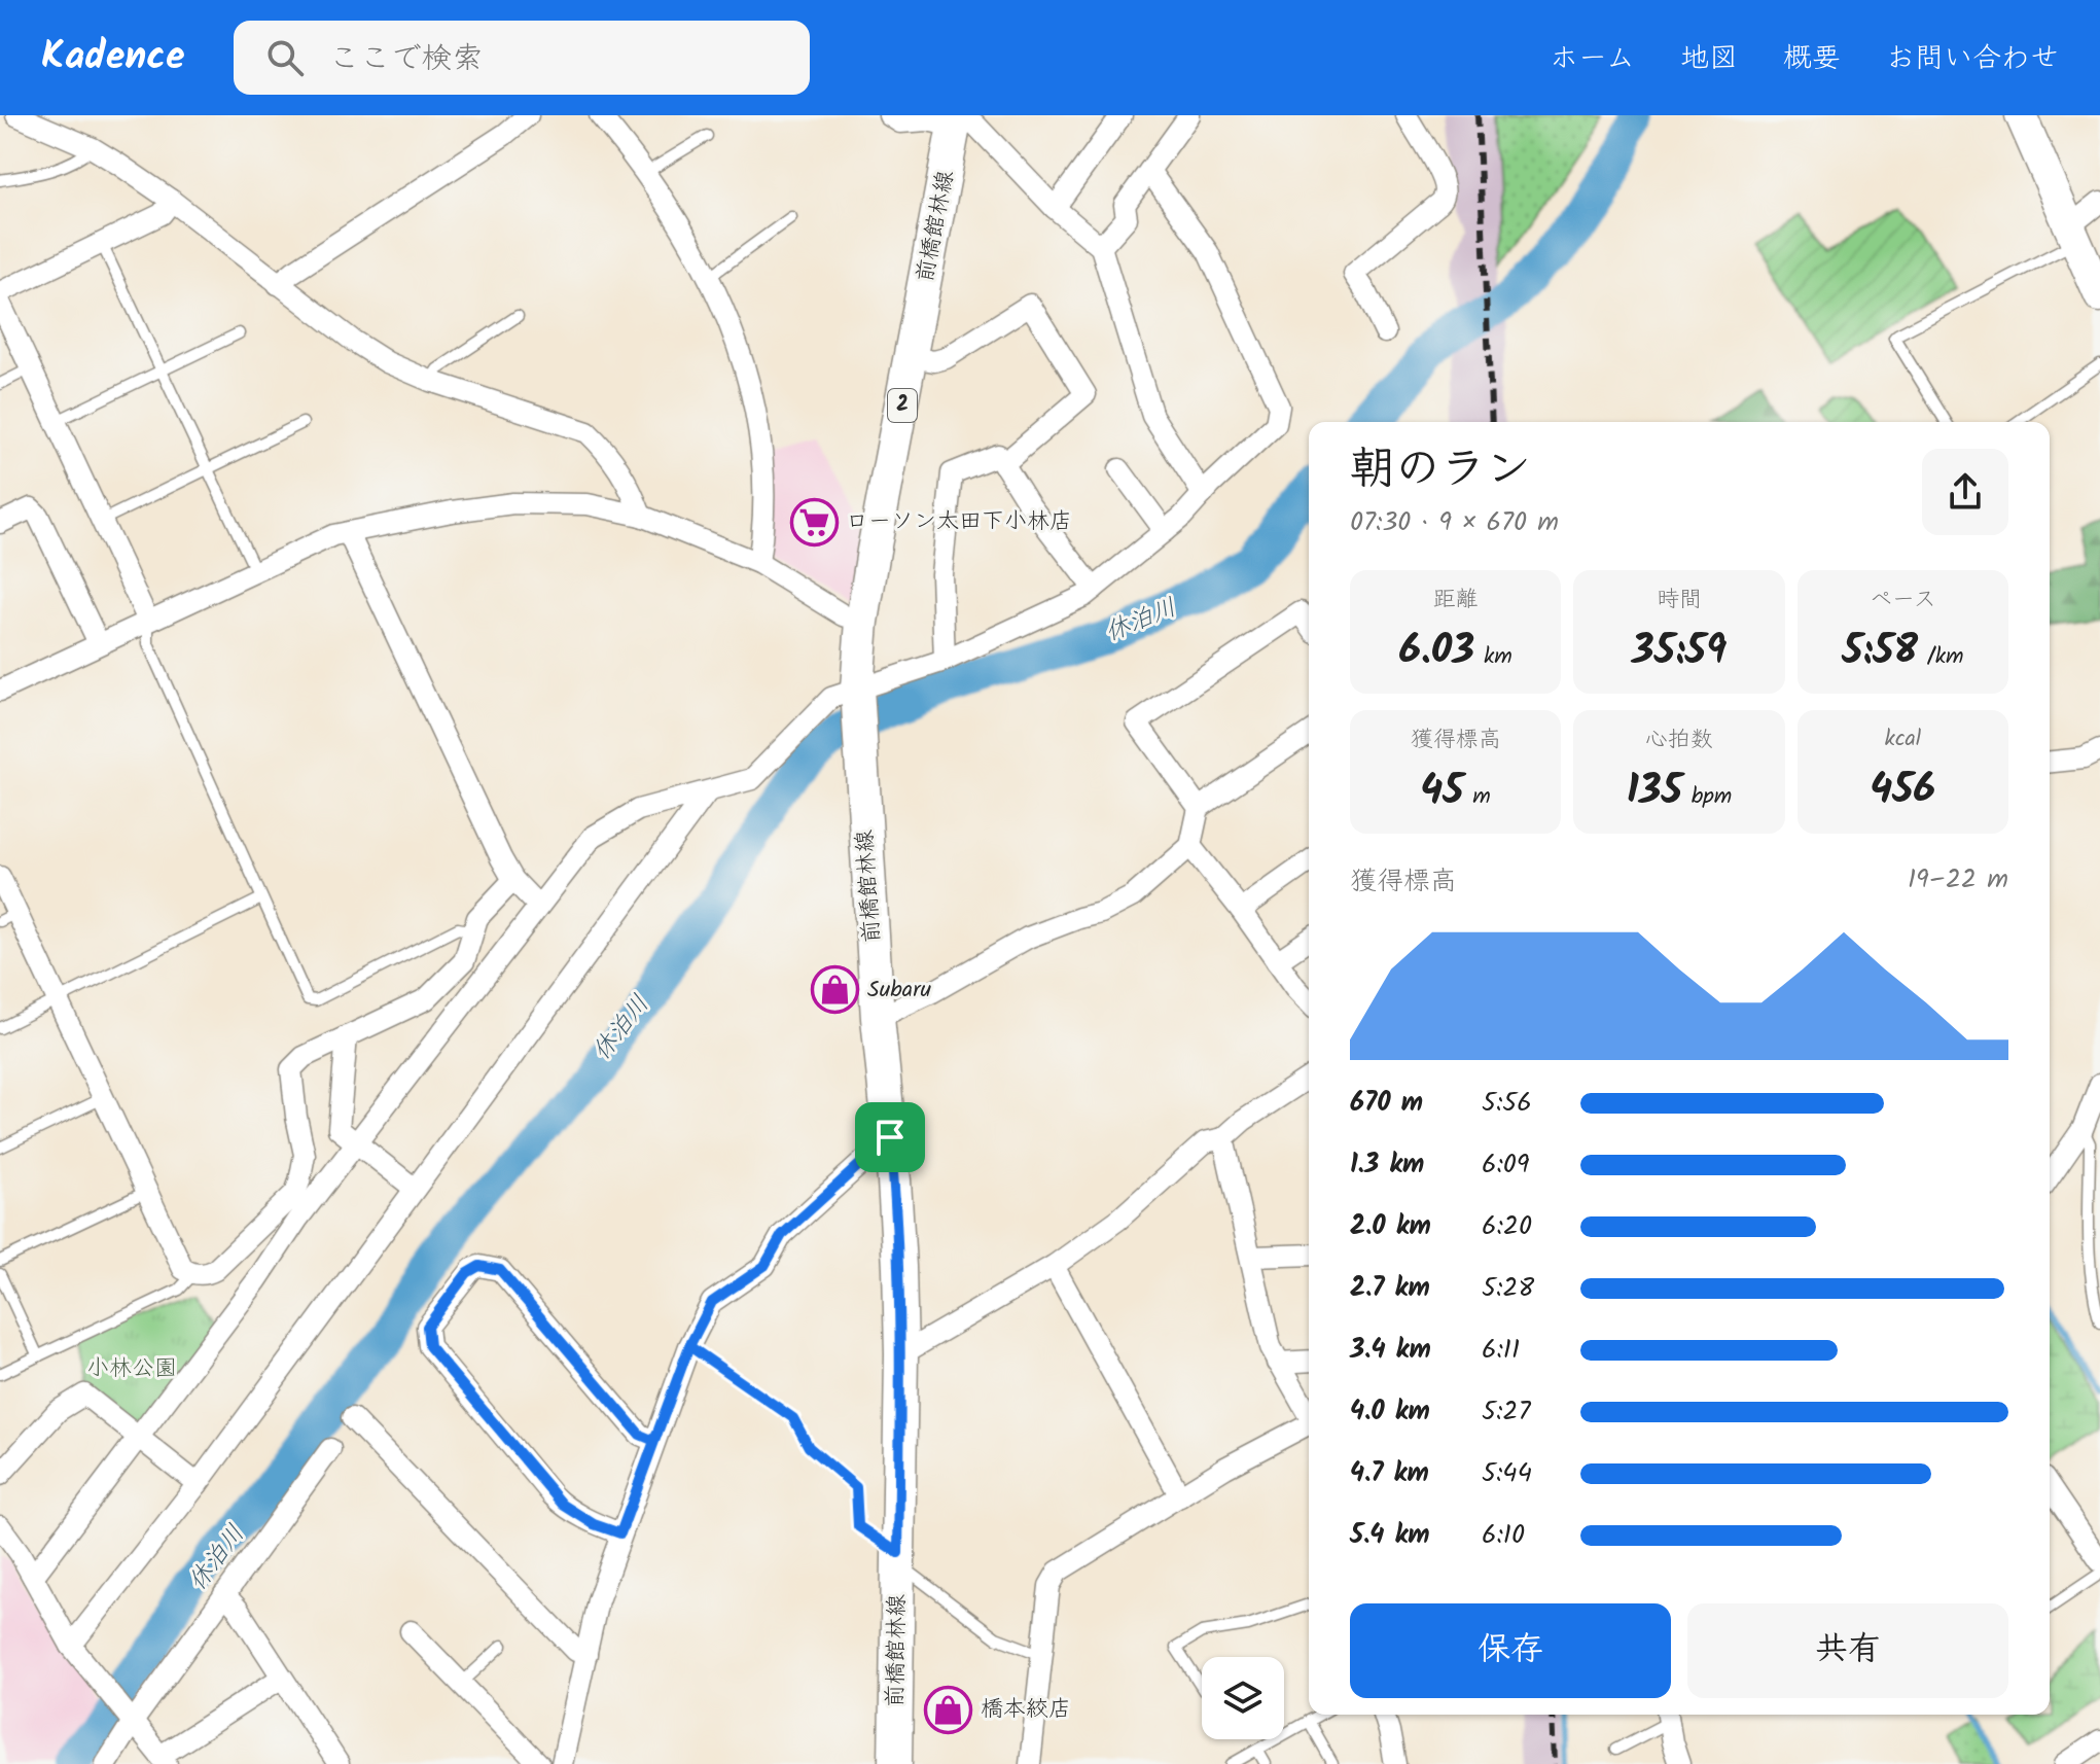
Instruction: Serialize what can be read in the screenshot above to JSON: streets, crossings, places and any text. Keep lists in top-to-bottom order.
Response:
{
  "streets": {
    "main road": ["前橋館林線", "2"]
  },
  "water": ["休泊川"],
  "parks": ["小林公園"],
  "places": {
    "supermarket": ["ローソン太田下小林店"],
    "shop": ["Subaru", "橋本絞店"]
  },
  "page": {
    "header": "Kadence",
    "search": "ここで検索",
    "nav": [
      "ホーム",
      "地図",
      "概要",
      "お問い合わせ"
    ],
    "heading": ["朝のラン", "07:30 · 9 × 670 m"],
    "stats": [
      ["距離", "6.03 km"],
      ["時間", "35:59"],
      ["ペース", "5:58 /km"],
      ["獲得標高", "45 m"],
      ["心拍数", "135 bpm"],
      ["kcal", "456"]
    ],
    "chart": ["獲得標高", "19–22 m"],
    "list": [
      {
        "name": "670 m",
        "note": "5:56"
      },
      {
        "name": "1.3 km",
        "note": "6:09"
      },
      {
        "name": "2.0 km",
        "note": "6:20"
      },
      {
        "name": "2.7 km",
        "note": "5:28"
      },
      {
        "name": "3.4 km",
        "note": "6:11"
      },
      {
        "name": "4.0 km",
        "note": "5:27"
      },
      {
        "name": "4.7 km",
        "note": "5:44"
      },
      {
        "name": "5.4 km",
        "note": "6:10"
      }
    ],
    "buttons": ["保存", "共有"]
  }
}
